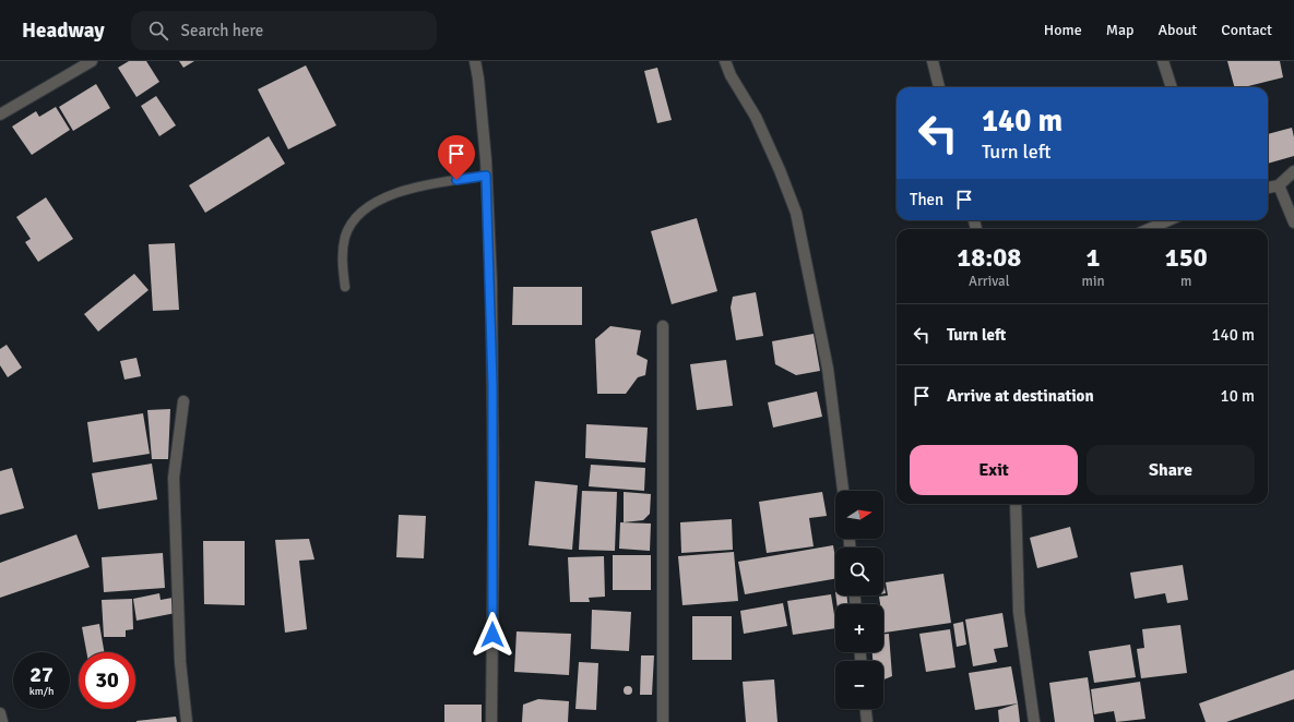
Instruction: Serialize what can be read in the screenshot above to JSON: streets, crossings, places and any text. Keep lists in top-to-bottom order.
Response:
{
  "north": "right",
  "page": {
    "header": "Headway",
    "search": "Search here",
    "nav": [
      "Home",
      "Map",
      "About",
      "Contact"
    ],
    "turn": ["140 m", "Turn left"],
    "then": "Then",
    "eta": [
      "18:08",
      "Arrival",
      "1",
      "min",
      "150",
      "m"
    ],
    "list": [
      {
        "name": "Turn left",
        "value": "140 m"
      },
      {
        "name": "Arrive at destination",
        "value": "10 m"
      }
    ],
    "buttons": ["Exit", "Share"],
    "map_buttons": ["+", "−"],
    "speed": "27 km/h",
    "limit": "30"
  }
}
